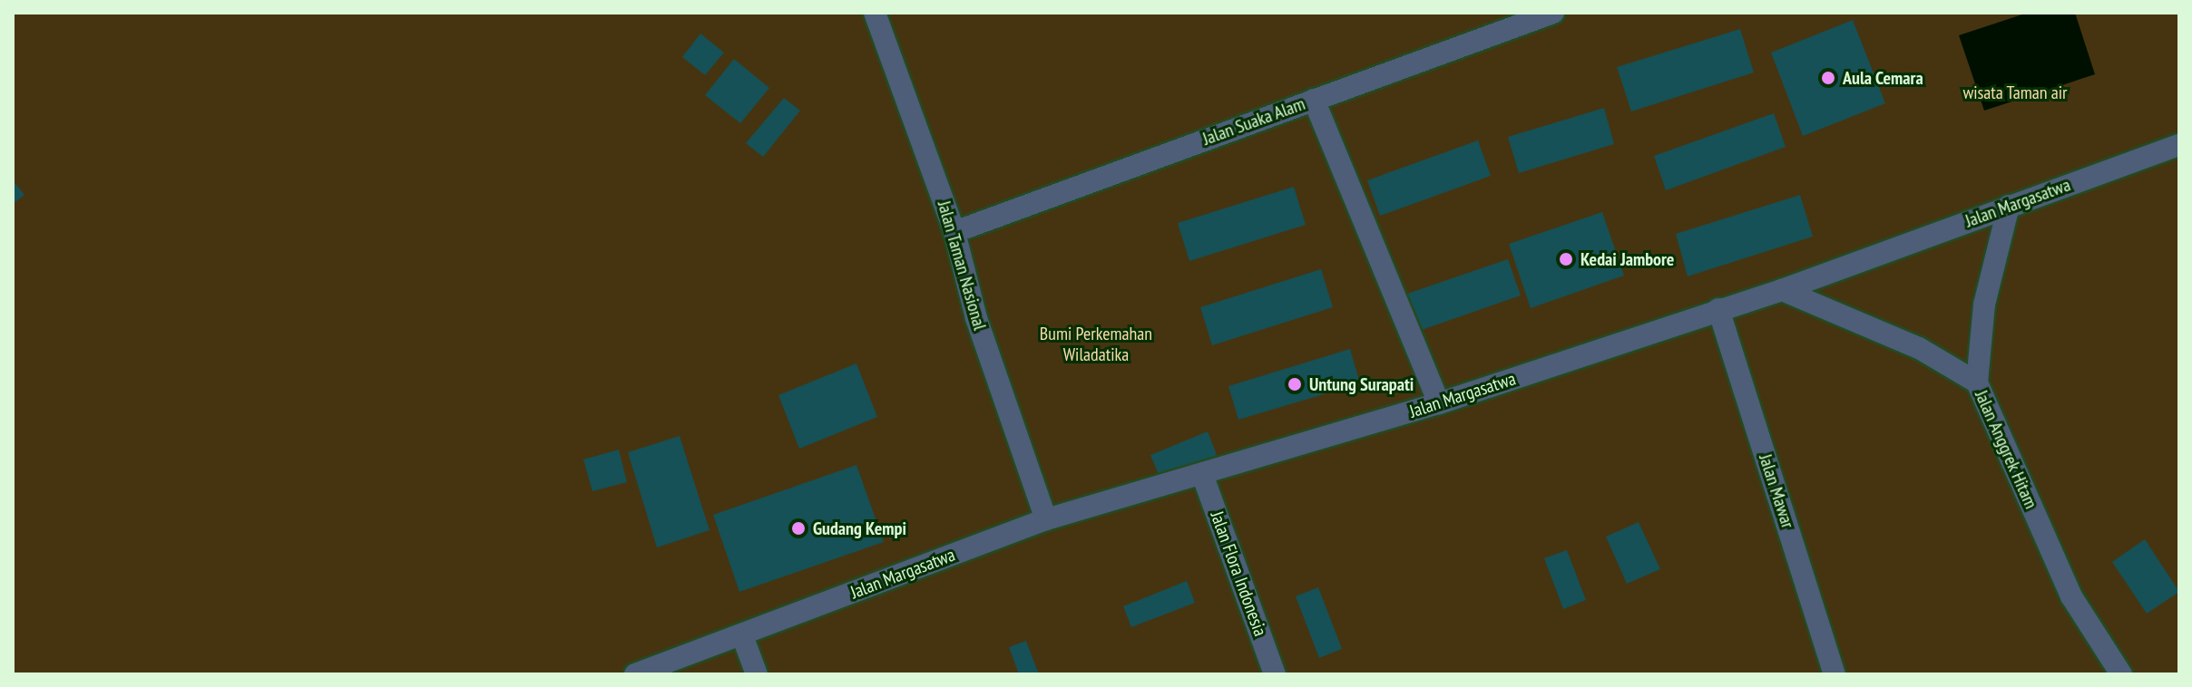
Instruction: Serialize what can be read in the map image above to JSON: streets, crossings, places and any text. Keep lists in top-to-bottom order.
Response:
{
  "streets": {
    "street": [
      "Jalan Suaka Alam",
      "Jalan Margasatwa",
      "Jalan Taman Nasional",
      "Jalan Anggrek Hitam",
      "Jalan Mawar",
      "Jalan Flora Indonesia"
    ]
  },
  "crossings": [
    ["Jalan Suaka Alam", "Jalan Taman Nasional"],
    ["Jalan Margasatwa", "Jalan Taman Nasional"],
    ["Jalan Margasatwa", "Jalan Anggrek Hitam"],
    ["Jalan Margasatwa", "Jalan Mawar"],
    ["Jalan Margasatwa", "Jalan Flora Indonesia"]
  ],
  "parks": ["wisata Taman air", "Bumi Perkemahan Wiladatika"],
  "places": [
    "Aula Cemara",
    "Kedai Jambore",
    "Untung Surapati",
    "Gudang Kempi"
  ]
}
